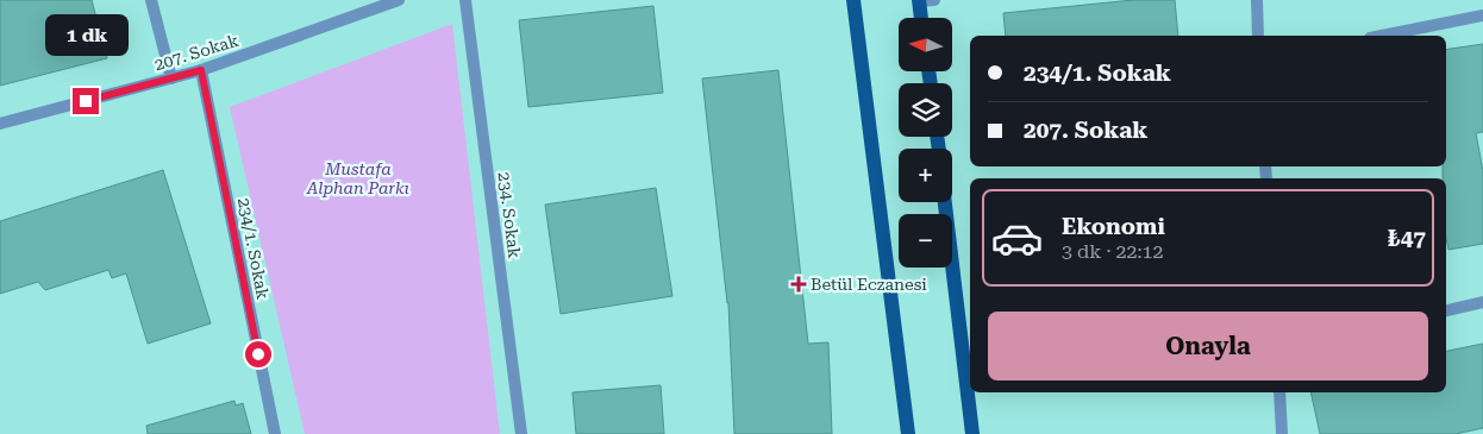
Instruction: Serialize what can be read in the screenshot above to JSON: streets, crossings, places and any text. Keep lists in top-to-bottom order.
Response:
{
  "streets": {
    "street": ["207. Sokak", "234. Sokak", "234/1. Sokak"]
  },
  "crossings": [
    ["207. Sokak", "234/1. Sokak"]
  ],
  "parks": ["Mustafa Alphan Parkı"],
  "places": {
    "health": ["Betül Eczanesi"]
  },
  "north": "left",
  "page": {
    "bubble": "1 dk",
    "map_buttons": ["+", "−"],
    "banner": ["234/1. Sokak", "207. Sokak"],
    "list": [
      {
        "name": "Ekonomi",
        "note": "3 dk · 22:12",
        "value": "₺47"
      }
    ],
    "buttons": "Onayla"
  }
}
